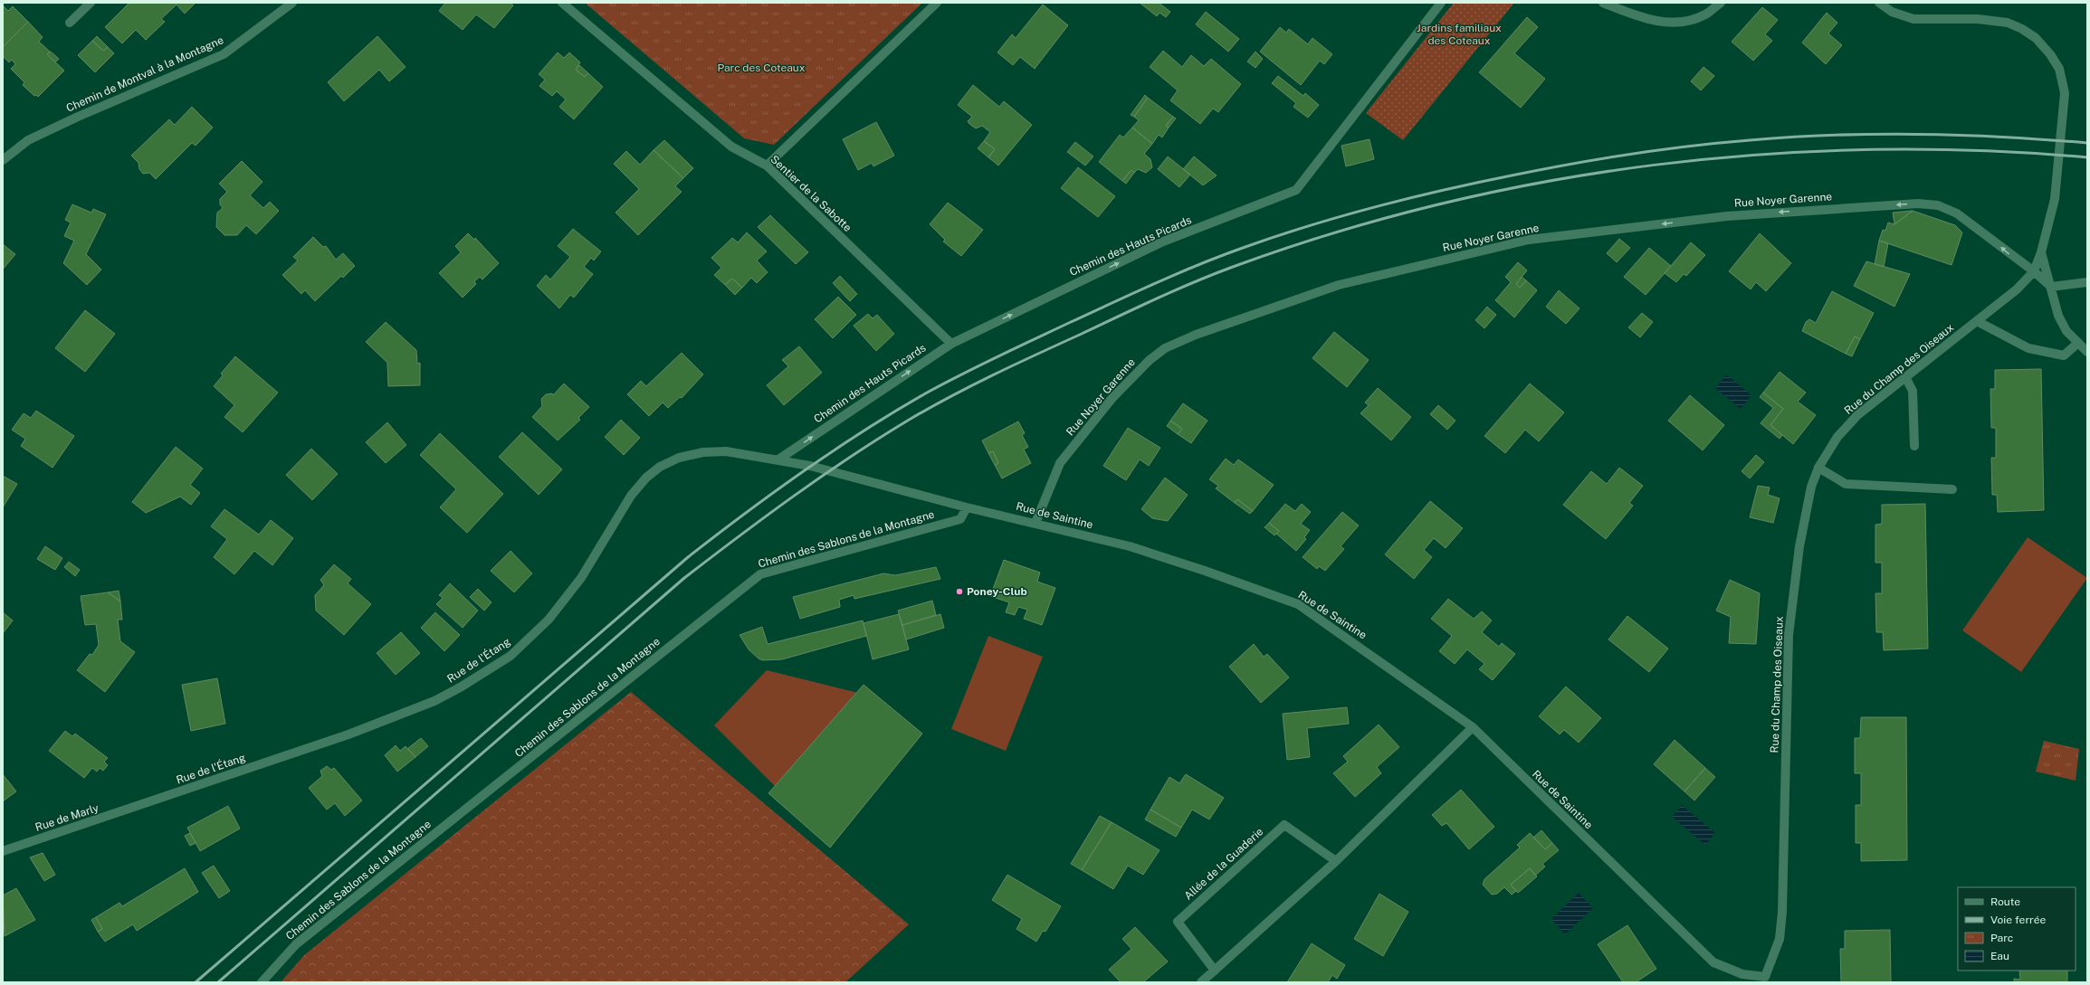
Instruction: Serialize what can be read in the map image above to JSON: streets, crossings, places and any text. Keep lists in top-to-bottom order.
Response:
{
  "streets": {
    "street": [
      "Chemin de Montval à la Montagne",
      "Sentier de la Sabotte",
      "Rue Noyer Garenne",
      "Chemin des Hauts Picards",
      "Rue du Champ des Oiseaux",
      "Rue de Saintine",
      "Chemin des Sablons de la Montagne",
      "Rue de l'Étang",
      "Rue de Marly",
      "Allée de la Guaderie"
    ]
  },
  "crossings": [
    ["Sentier de la Sabotte", "Chemin des Hauts Picards"],
    ["Rue Noyer Garenne", "Rue du Champ des Oiseaux"],
    ["Rue Noyer Garenne", "Rue de Saintine"],
    ["Chemin des Hauts Picards", "Rue de Saintine"],
    ["Chemin des Hauts Picards", "Rue de l'Étang"],
    ["Rue du Champ des Oiseaux", "Rue de Saintine"],
    ["Rue de Saintine", "Chemin des Sablons de la Montagne"],
    ["Rue de Saintine", "Rue de l'Étang"],
    ["Rue de l'Étang", "Rue de Marly"]
  ],
  "one_way": ["Rue Noyer Garenne", "Chemin des Hauts Picards"],
  "parks": ["Jardins familiaux des Coteaux", "Parc des Coteaux"],
  "places": ["Poney-Club"],
  "legend": [
    "Route",
    "Voie ferrée",
    "Parc",
    "Eau"
  ]
}
